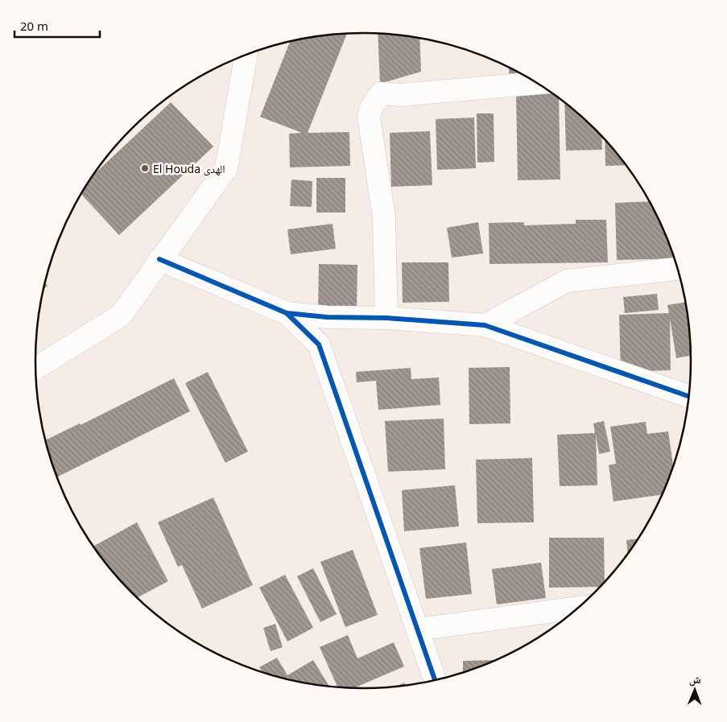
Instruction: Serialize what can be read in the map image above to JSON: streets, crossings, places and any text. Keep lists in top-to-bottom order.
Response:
{
  "places": ["El Houda الهدى"],
  "scale_bar": "20 m",
  "north": "top"
}
